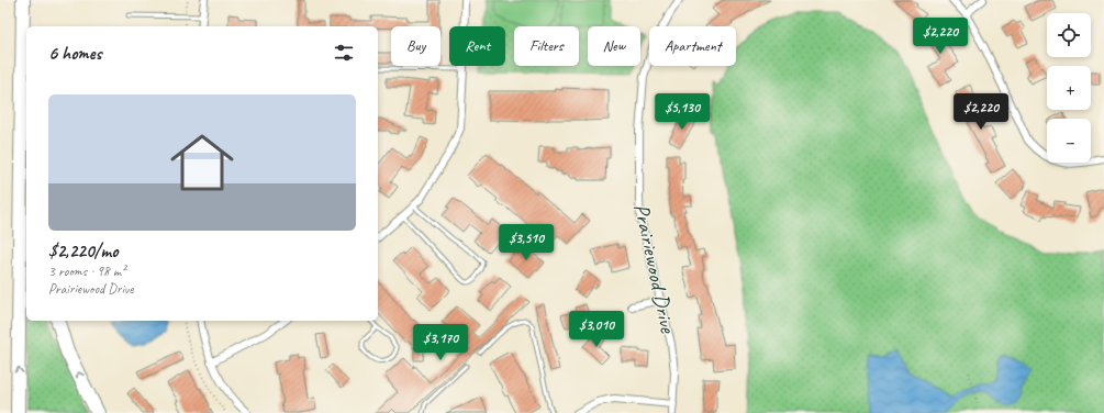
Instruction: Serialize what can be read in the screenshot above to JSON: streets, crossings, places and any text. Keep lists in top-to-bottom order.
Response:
{
  "streets": {
    "street": ["Prairiewood Drive"]
  },
  "page": {
    "map_buttons": ["+", "−"],
    "price": [
      "$2,220",
      "$5,130",
      "$2,220",
      "$3,510",
      "$3,010",
      "$3,170"
    ],
    "chip": [
      "Buy",
      "Rent",
      "Filters",
      "New",
      "Apartment"
    ],
    "heading": "6 homes",
    "list": [
      {
        "name": "$2,220/mo",
        "note": "3 rooms · 98 m² · Prairiewood Drive"
      }
    ]
  }
}
